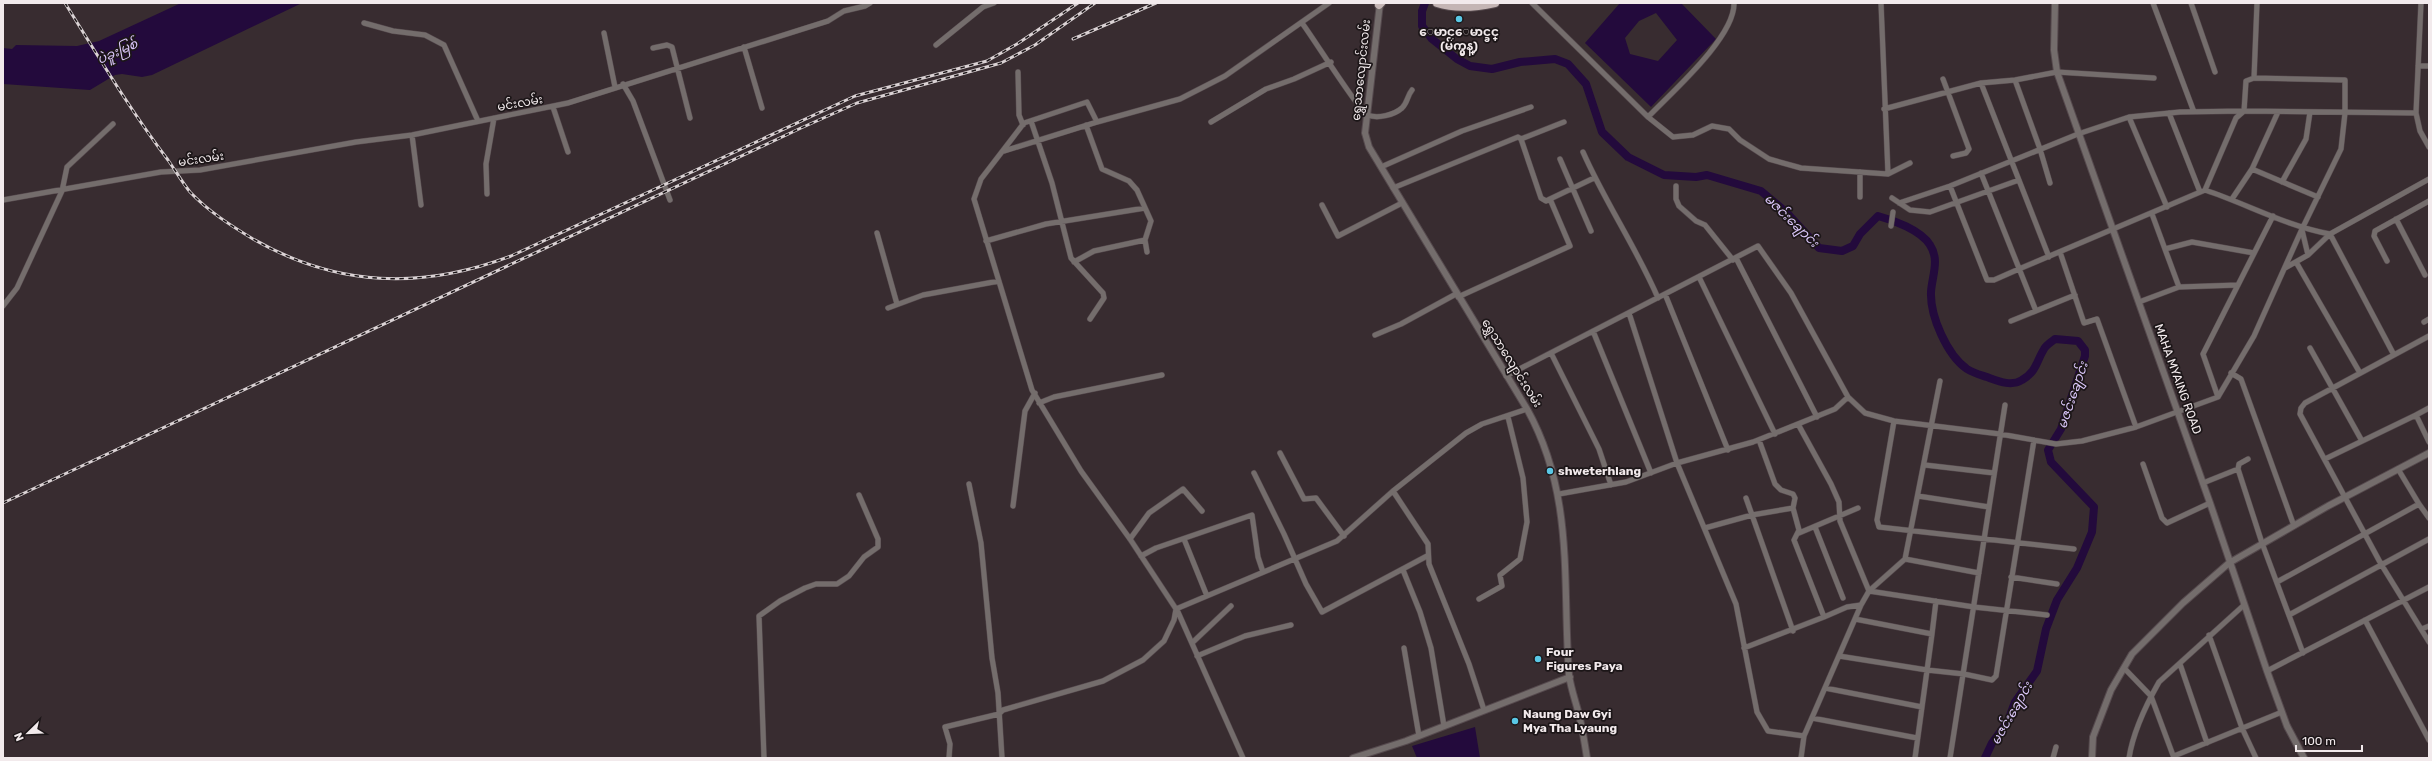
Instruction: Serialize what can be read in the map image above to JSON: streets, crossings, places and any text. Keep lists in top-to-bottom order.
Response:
{
  "streets": {
    "street": ["ရွှေသာလျောင်းလမ်း", "မင်းလမ်း", "MAHA MYAING ROAD"]
  },
  "water": ["ပဲခူးမြစ်", "မဇင်းချောင်း"],
  "places": [
    "ေမာင္ေမာင္ခင္ (မ်က္မွန္)",
    "shweterhlang",
    "Four Figures Paya",
    "Naung Daw Gyi Mya Tha Lyaung"
  ],
  "scale_bar": "100 m",
  "north": "bottom left"
}
